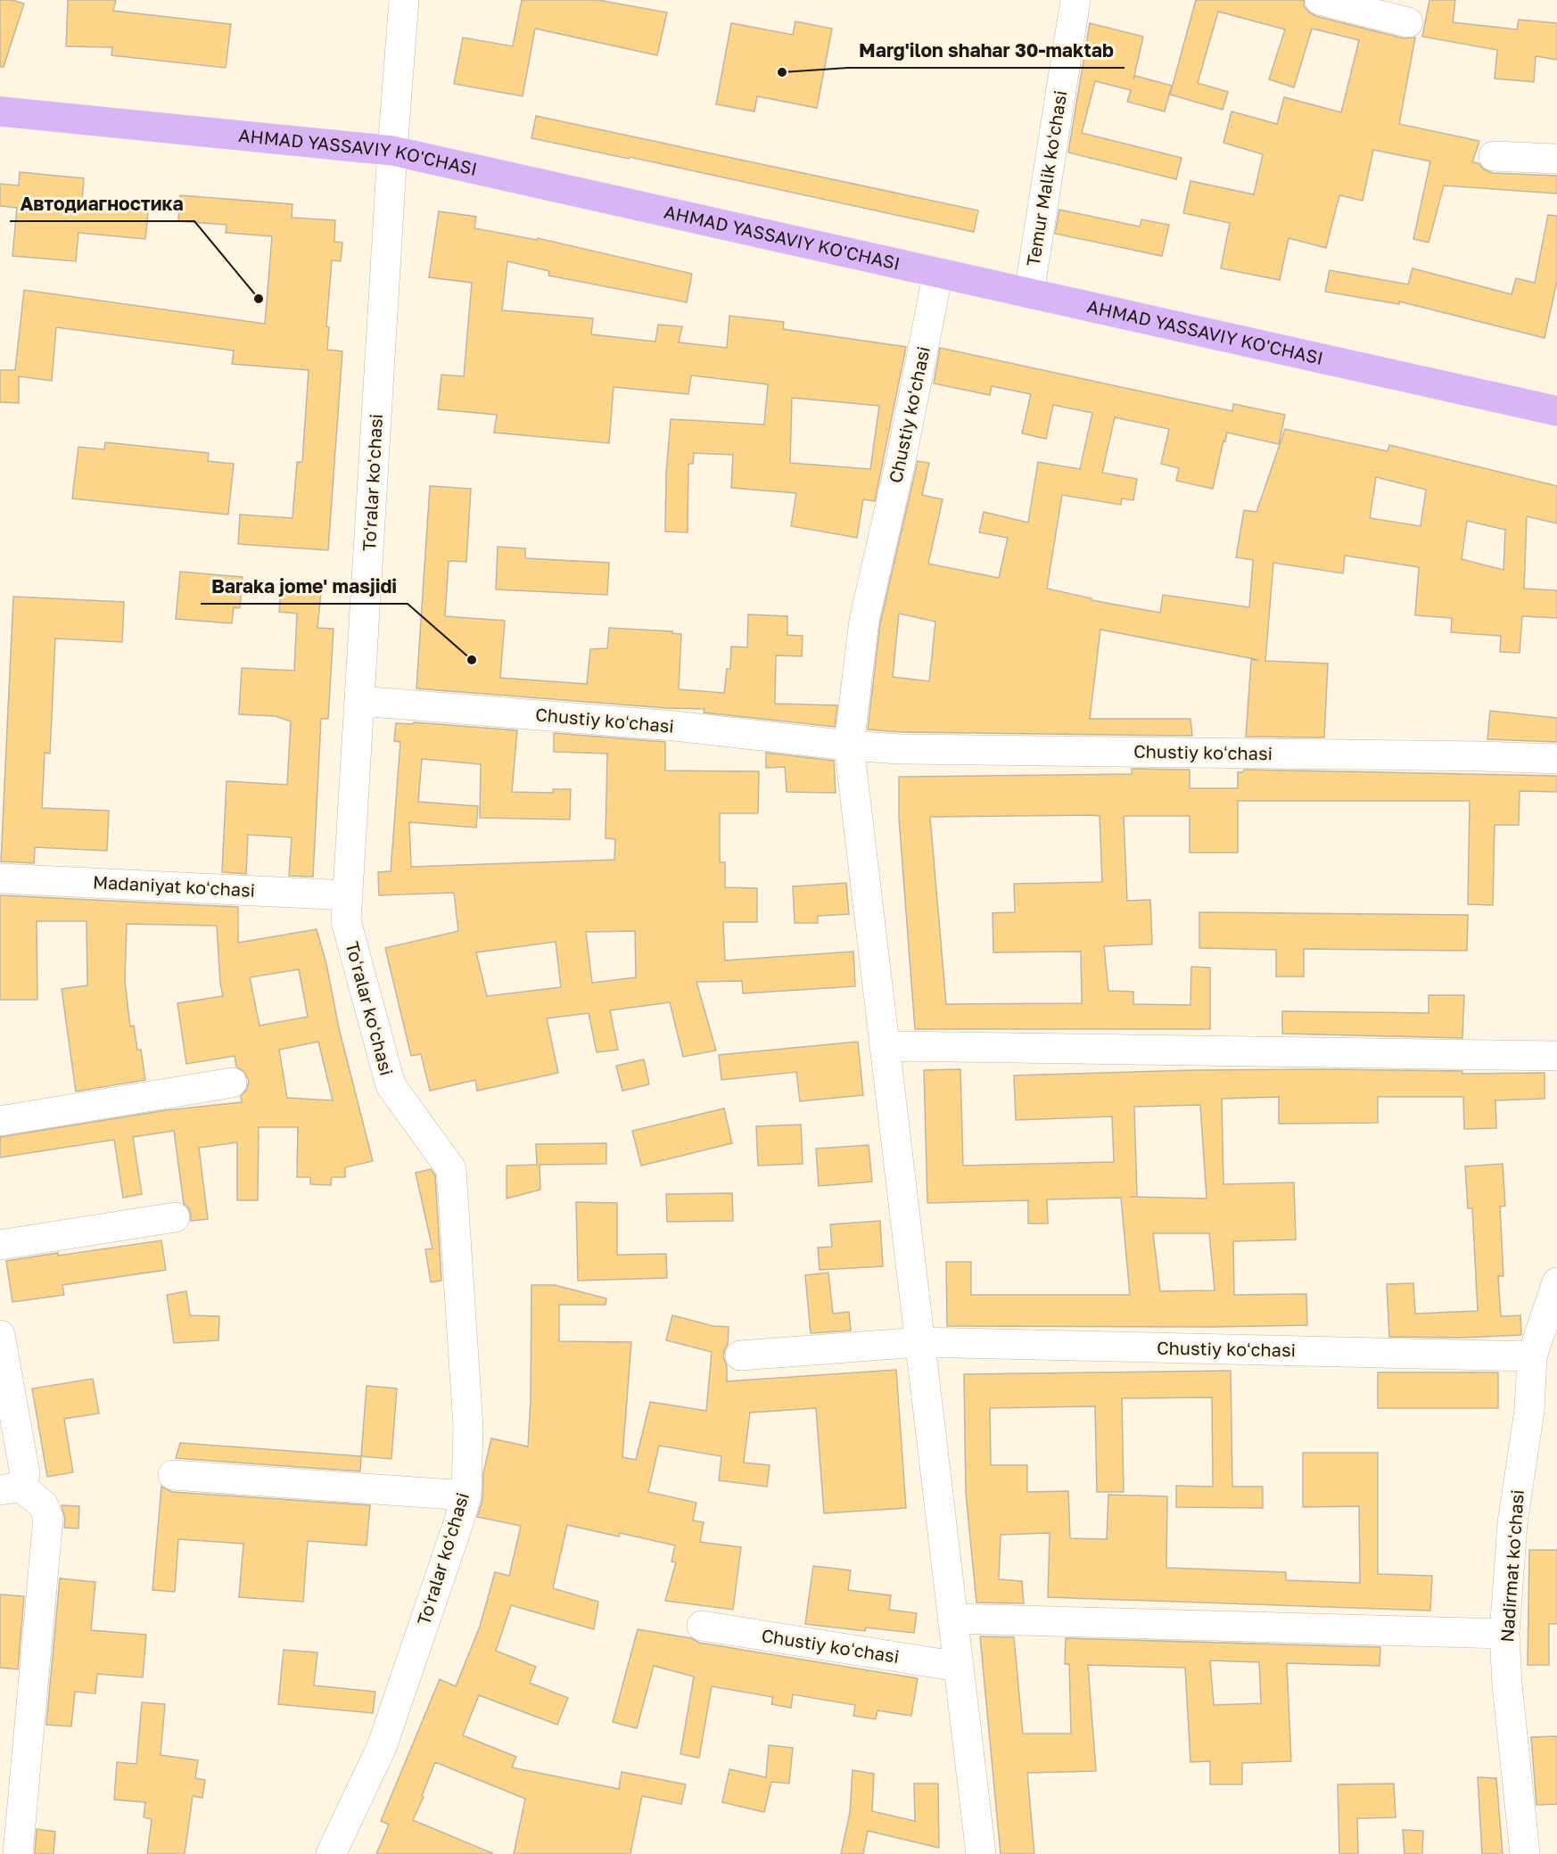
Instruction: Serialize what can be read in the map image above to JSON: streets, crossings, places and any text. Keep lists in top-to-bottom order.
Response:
{
  "streets": {
    "main road": ["AHMAD YASSAVIY KO'CHASI"],
    "street": [
      "Temur Malik koʻchasi",
      "Chustiy koʻchasi",
      "Toʻralar koʻchasi",
      "Madaniyat koʻchasi",
      "Nadirmat koʻchasi"
    ]
  },
  "crossings": [
    ["AHMAD YASSAVIY KO'CHASI", "Temur Malik koʻchasi"],
    ["AHMAD YASSAVIY KO'CHASI", "Chustiy koʻchasi"],
    ["AHMAD YASSAVIY KO'CHASI", "Toʻralar koʻchasi"],
    ["Chustiy koʻchasi", "Toʻralar koʻchasi"],
    ["Chustiy koʻchasi", "Nadirmat koʻchasi"],
    ["Toʻralar koʻchasi", "Madaniyat koʻchasi"]
  ],
  "places": ["Marg'ilon shahar 30-maktab", "Автодиагностика", "Baraka jome' masjidi"]
}
